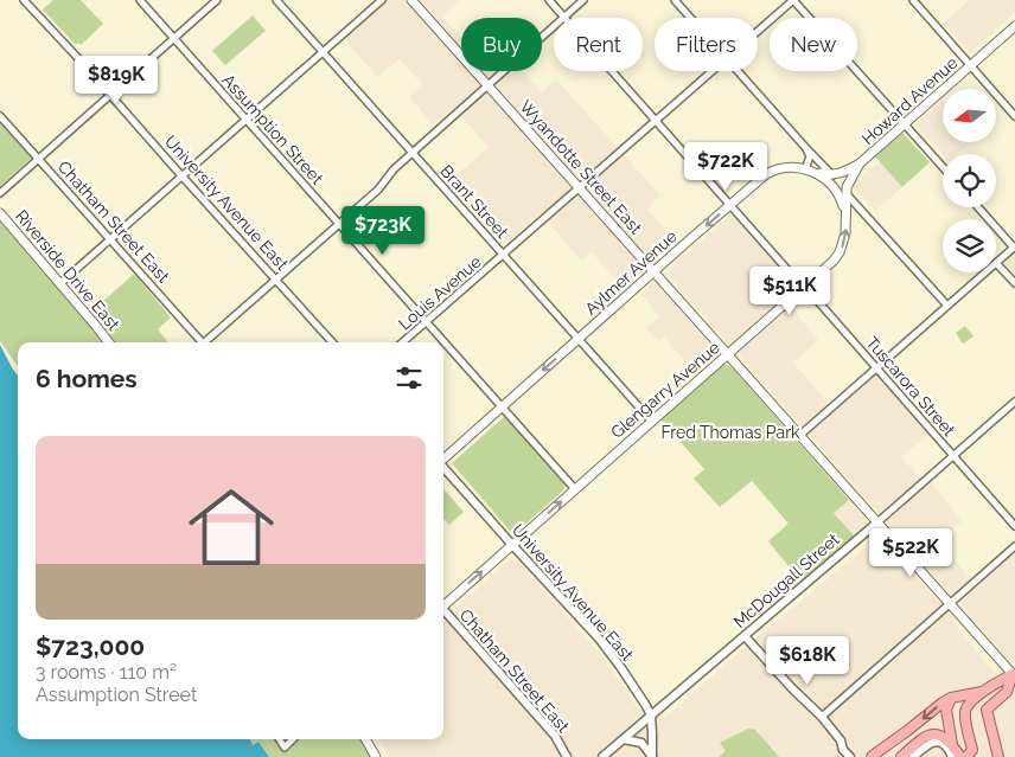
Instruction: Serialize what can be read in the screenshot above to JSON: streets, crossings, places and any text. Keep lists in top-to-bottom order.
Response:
{
  "streets": {
    "main road": [
      "Howard Avenue",
      "Wyandotte Street East",
      "Riverside Drive East",
      "Aylmer Avenue",
      "Glengarry Avenue"
    ],
    "street": [
      "Assumption Street",
      "Brant Street",
      "University Avenue East",
      "Chatham Street East",
      "Louis Avenue",
      "Tuscarora Street",
      "McDougall Street"
    ]
  },
  "crossings": [
    ["Howard Avenue", "Glengarry Avenue"],
    ["Assumption Street", "Aylmer Avenue"],
    ["Assumption Street", "Louis Avenue"],
    ["Assumption Street", "Glengarry Avenue"],
    ["Wyandotte Street East", "Aylmer Avenue"],
    ["Wyandotte Street East", "Louis Avenue"],
    ["Wyandotte Street East", "Glengarry Avenue"],
    ["Wyandotte Street East", "McDougall Street"],
    ["Brant Street", "Aylmer Avenue"],
    ["Brant Street", "Louis Avenue"],
    ["Brant Street", "Glengarry Avenue"],
    ["University Avenue East", "Glengarry Avenue"],
    ["University Avenue East", "McDougall Street"],
    ["Aylmer Avenue", "Tuscarora Street"],
    ["Aylmer Avenue", "Glengarry Avenue"],
    ["Louis Avenue", "Tuscarora Street"],
    ["Tuscarora Street", "Glengarry Avenue"],
    ["Tuscarora Street", "McDougall Street"]
  ],
  "one_way": ["Aylmer Avenue", "Glengarry Avenue"],
  "parks": ["Fred Thomas Park"],
  "north": "left",
  "page": {
    "chip": [
      "Buy",
      "Rent",
      "Filters",
      "New"
    ],
    "price": [
      "$819K",
      "$722K",
      "$723K",
      "$511K",
      "$522K",
      "$618K"
    ],
    "heading": "6 homes",
    "list": [
      {
        "name": "$723,000",
        "note": "3 rooms · 110 m² · Assumption Street"
      }
    ]
  }
}
